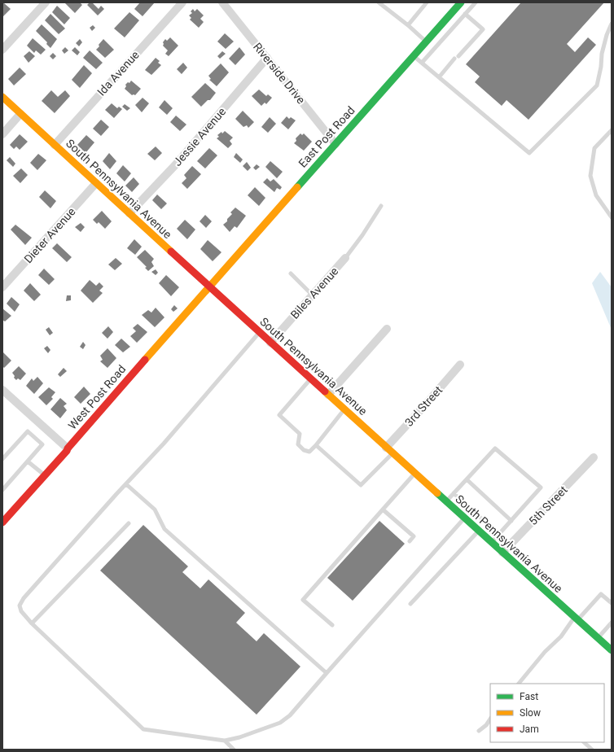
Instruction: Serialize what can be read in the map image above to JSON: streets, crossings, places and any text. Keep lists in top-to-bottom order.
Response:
{
  "streets": {
    "main road": ["East Post Road", "South Pennsylvania Avenue", "West Post Road"],
    "street": [
      "Ida Avenue",
      "Riverside Drive",
      "Jessie Avenue",
      "Dieter Avenue",
      "Biles Avenue",
      "3rd Street",
      "5th Street"
    ]
  },
  "crossings": [
    ["Ida Avenue", "South Pennsylvania Avenue"],
    ["Riverside Drive", "Jessie Avenue"],
    ["Riverside Drive", "East Post Road"],
    ["Jessie Avenue", "South Pennsylvania Avenue"],
    ["East Post Road", "South Pennsylvania Avenue"],
    ["East Post Road", "West Post Road"],
    ["South Pennsylvania Avenue", "Dieter Avenue"],
    ["South Pennsylvania Avenue", "Biles Avenue"],
    ["South Pennsylvania Avenue", "West Post Road"],
    ["South Pennsylvania Avenue", "3rd Street"],
    ["South Pennsylvania Avenue", "5th Street"]
  ],
  "legend": ["Fast", "Slow", "Jam"]
}
